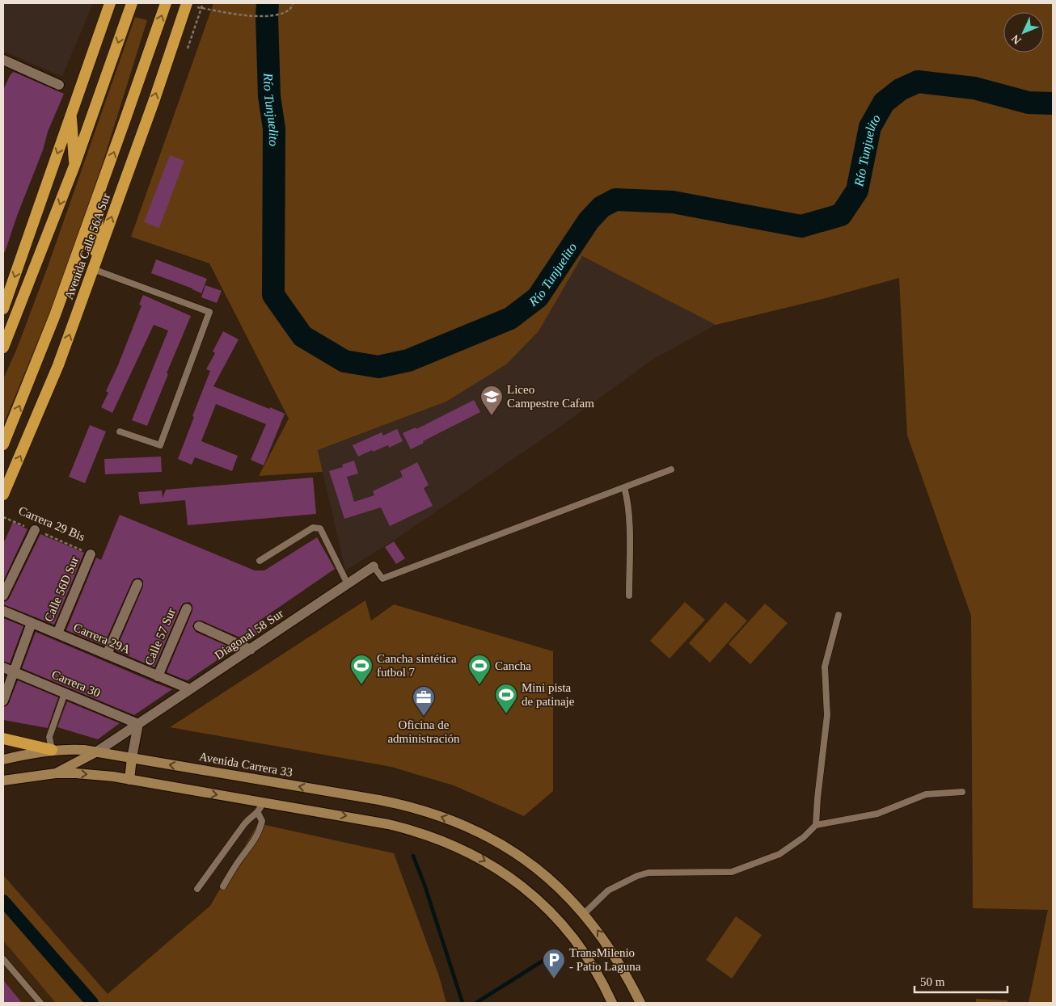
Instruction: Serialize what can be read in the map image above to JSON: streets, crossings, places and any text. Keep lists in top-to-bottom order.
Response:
{
  "streets": {
    "highway": ["Avenida Calle 56A Sur"],
    "main road": ["Avenida Carrera 33"],
    "street": [
      "Calle 56D Sur",
      "Diagonal 58 Sur",
      "Calle 57 Sur",
      "Carrera 29A",
      "Carrera 30"
    ],
    "path": ["Carrera 29 Bis"]
  },
  "crossings": [
    ["Carrera 29 Bis", "Calle 56D Sur"],
    ["Calle 56D Sur", "Carrera 29A"],
    ["Diagonal 58 Sur", "Carrera 29A"],
    ["Diagonal 58 Sur", "Carrera 30"],
    ["Diagonal 58 Sur", "Avenida Carrera 33"],
    ["Calle 57 Sur", "Carrera 29A"]
  ],
  "water": ["Río Tunjuelito"],
  "places": {
    "school or university": ["Liceo Campestre Cafam"],
    "sports": ["Cancha sintética futbol 7", "Cancha", "Mini pista de patinaje"],
    "office": ["Oficina de administración"],
    "parking": ["TransMilenio - Patio Laguna"]
  },
  "scale_bar": "50 m",
  "north": "bottom left"
}
